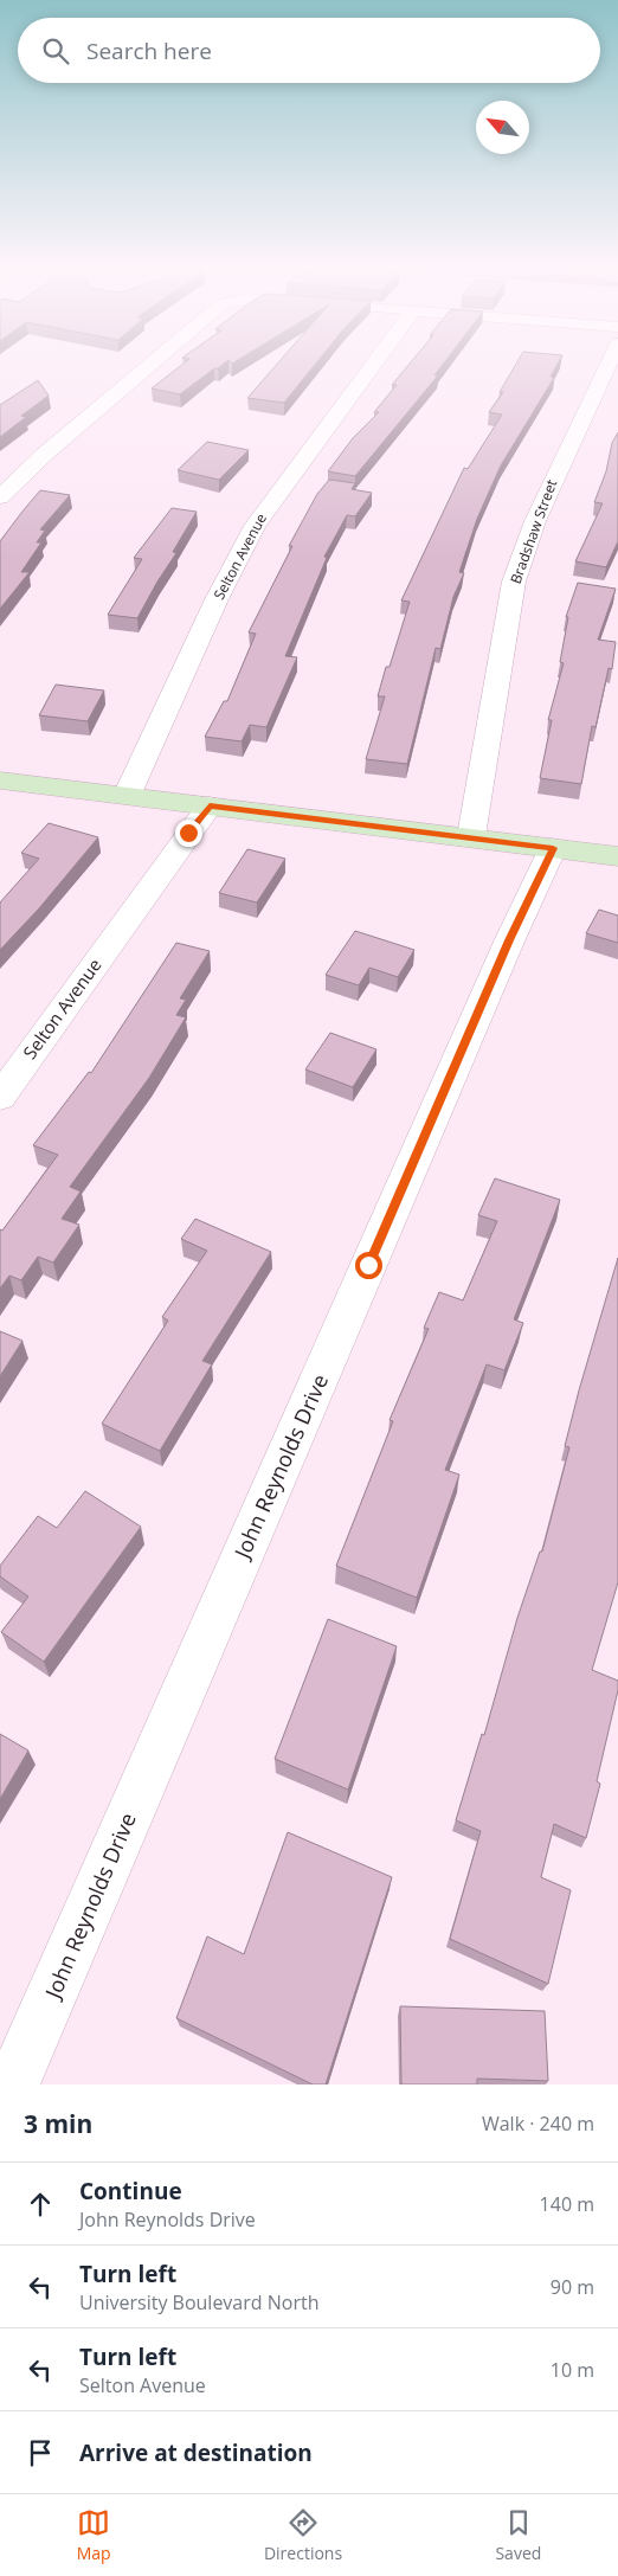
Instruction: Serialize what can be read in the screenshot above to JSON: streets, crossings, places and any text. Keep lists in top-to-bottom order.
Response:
{
  "streets": {
    "street": ["Bradshaw Street", "Selton Avenue", "John Reynolds Drive"]
  },
  "north": "top left",
  "page": {
    "search": "Search here",
    "heading": ["3 min", "Walk · 240 m"],
    "list": [
      ["Continue", "John Reynolds Drive", "140 m"],
      ["Turn left", "University Boulevard North", "90 m"],
      ["Turn left", "Selton Avenue", "10 m"],
      "Arrive at destination"
    ],
    "nav": ["Map", "Directions", "Saved"]
  }
}
